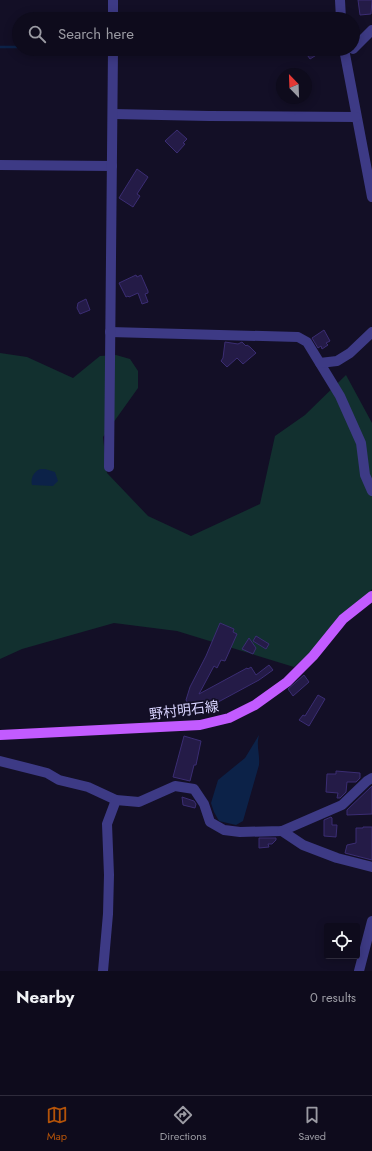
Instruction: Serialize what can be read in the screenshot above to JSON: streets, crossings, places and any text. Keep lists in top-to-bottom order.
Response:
{
  "streets": {
    "main road": ["野村明石線"]
  },
  "north": "top left",
  "page": {
    "search": "Search here",
    "heading": ["Nearby", "0 results"],
    "nav": ["Map", "Directions", "Saved"]
  }
}
